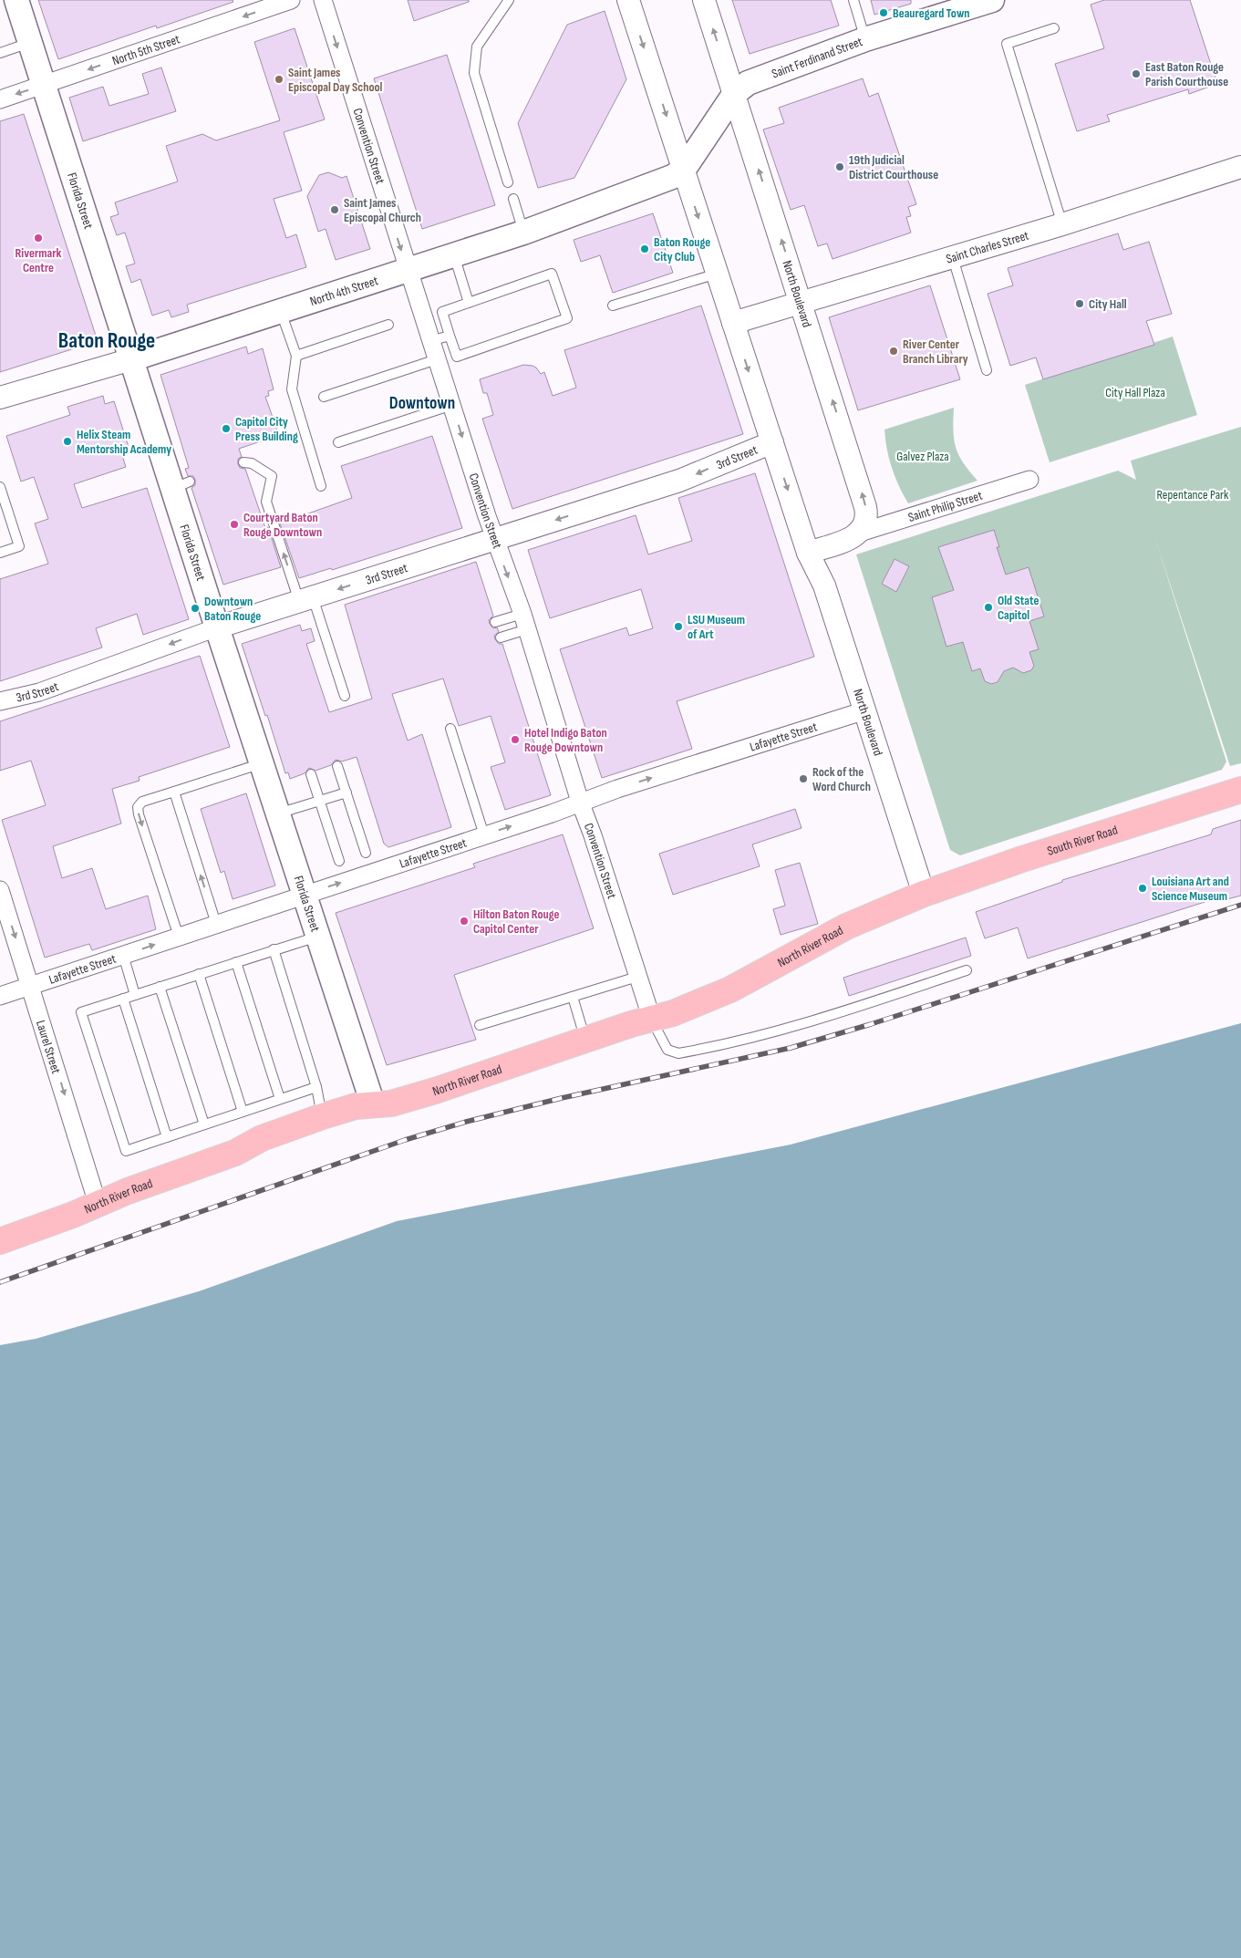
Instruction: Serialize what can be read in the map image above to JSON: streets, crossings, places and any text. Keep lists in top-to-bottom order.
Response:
{
  "streets": {
    "main road": [
      "Saint Ferdinand Street",
      "Florida Street",
      "North 4th Street",
      "South River Road",
      "North River Road"
    ],
    "street": [
      "North 5th Street",
      "Convention Street",
      "Saint Charles Street",
      "North Boulevard",
      "3rd Street",
      "Saint Philip Street",
      "Lafayette Street",
      "Laurel Street"
    ]
  },
  "crossings": [
    ["North 5th Street", "Florida Street"],
    ["Saint Ferdinand Street", "North 4th Street"],
    ["Saint Ferdinand Street", "North Boulevard"],
    ["Convention Street", "North 4th Street"],
    ["Convention Street", "3rd Street"],
    ["Convention Street", "Lafayette Street"],
    ["Convention Street", "North River Road"],
    ["Florida Street", "North 4th Street"],
    ["Florida Street", "3rd Street"],
    ["Florida Street", "Lafayette Street"],
    ["Florida Street", "North River Road"],
    ["Saint Charles Street", "North Boulevard"],
    ["North 4th Street", "North Boulevard"],
    ["North Boulevard", "3rd Street"],
    ["North Boulevard", "Saint Philip Street"],
    ["North Boulevard", "Lafayette Street"],
    ["North Boulevard", "South River Road"],
    ["North Boulevard", "North River Road"],
    ["Lafayette Street", "Laurel Street"],
    ["South River Road", "North River Road"],
    ["North River Road", "Laurel Street"]
  ],
  "one_way": [
    "North 5th Street",
    "Convention Street",
    "3rd Street",
    "Lafayette Street",
    "Laurel Street"
  ],
  "districts": ["Baton Rouge", "Downtown"],
  "parks": ["City Hall Plaza", "Galvez Plaza", "Repentance Park"],
  "places": [
    "Beauregard Town",
    "East Baton Rouge Parish Courthouse",
    "Saint James Episcopal Day School",
    "19th Judicial District Courthouse",
    "Saint James Episcopal Church",
    "Rivermark Centre",
    "Baton Rouge City Club",
    "City Hall",
    "River Center Branch Library",
    "Capitol City Press Building",
    "Helix Steam Mentorship Academy",
    "Courtyard Baton Rouge Downtown",
    "Old State Capitol",
    "Downtown Baton Rouge",
    "LSU Museum of Art",
    "Hotel Indigo Baton Rouge Downtown",
    "Rock of the Word Church",
    "Louisiana Art and Science Museum",
    "Hilton Baton Rouge Capitol Center"
  ]
}
